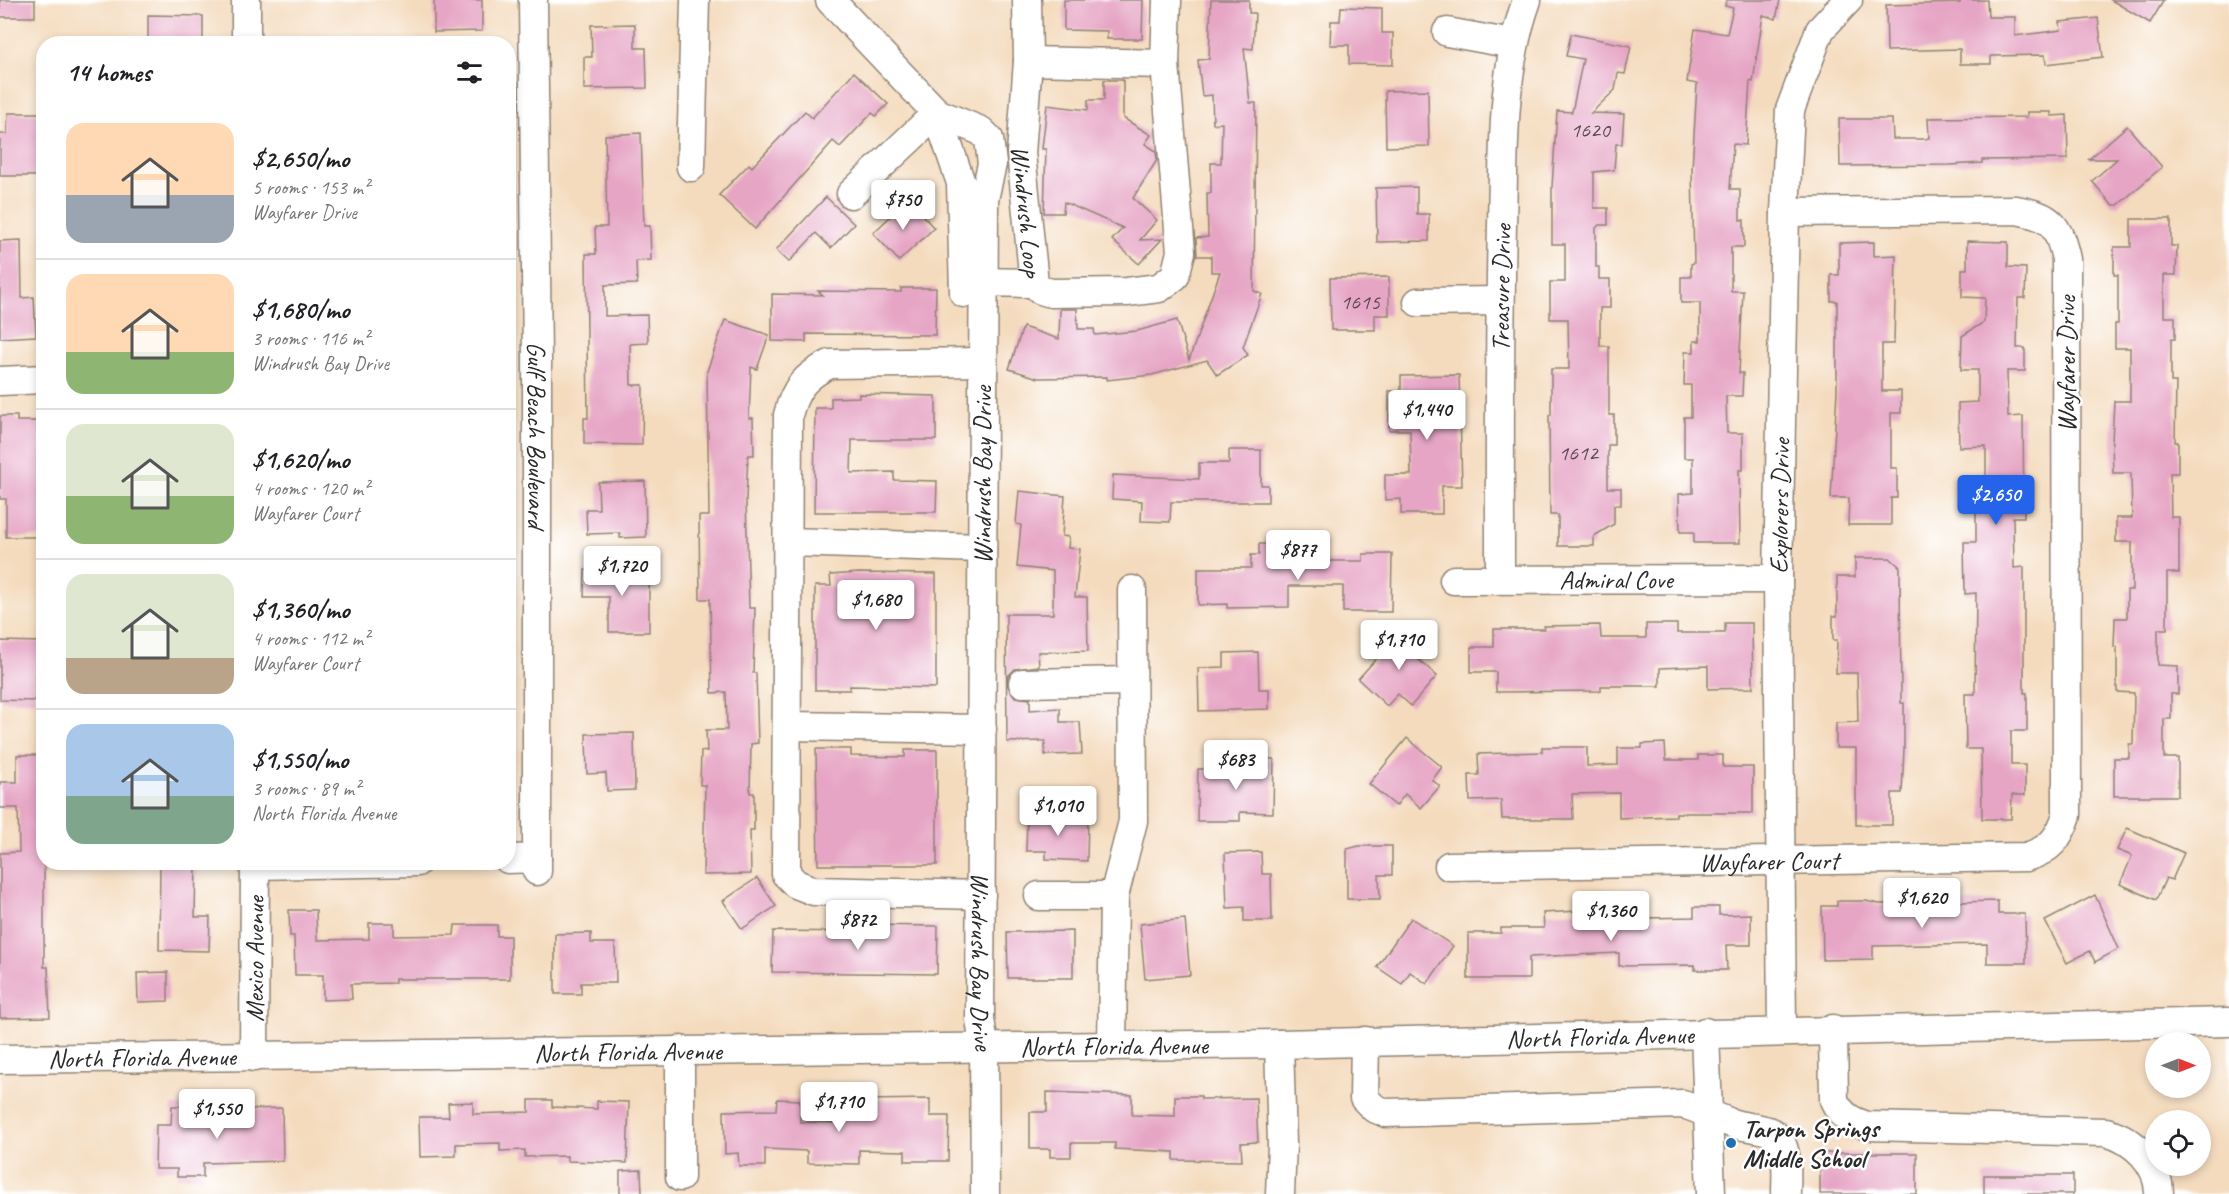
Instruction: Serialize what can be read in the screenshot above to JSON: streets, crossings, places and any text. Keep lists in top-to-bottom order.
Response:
{
  "streets": {
    "street": [
      "Windrush Loop",
      "Treasure Drive",
      "Wayfarer Drive",
      "Gulf Beach Boulevard",
      "Windrush Bay Drive",
      "Explorers Drive",
      "Admiral Cove",
      "Wayfarer Court",
      "Mexico Avenue",
      "North Florida Avenue"
    ]
  },
  "crossings": [
    ["Treasure Drive", "Admiral Cove"],
    ["Wayfarer Drive", "Explorers Drive"],
    ["Wayfarer Drive", "Wayfarer Court"],
    ["Windrush Bay Drive", "North Florida Avenue"],
    ["Explorers Drive", "Admiral Cove"],
    ["Explorers Drive", "Wayfarer Court"],
    ["Explorers Drive", "North Florida Avenue"],
    ["Mexico Avenue", "North Florida Avenue"]
  ],
  "places": ["Tarpon Springs Middle School"],
  "house_numbers": ["1620", "1615", "1612"],
  "north": "right",
  "page": {
    "heading": "14 homes",
    "list": [
      {
        "name": "$2,650/mo",
        "note": "5 rooms · 153 m² · Wayfarer Drive"
      },
      {
        "name": "$1,680/mo",
        "note": "3 rooms · 116 m² · Windrush Bay Drive"
      },
      {
        "name": "$1,620/mo",
        "note": "4 rooms · 120 m² · Wayfarer Court"
      },
      {
        "name": "$1,360/mo",
        "note": "4 rooms · 112 m² · Wayfarer Court"
      },
      {
        "name": "$1,550/mo",
        "note": "3 rooms · 89 m² · North Florida Avenue"
      }
    ],
    "price": [
      "$750",
      "$1,440",
      "$2,650",
      "$877",
      "$1,720",
      "$1,680",
      "$1,710",
      "$683",
      "$1,010",
      "$1,620",
      "$1,360",
      "$872",
      "$1,710",
      "$1,550"
    ]
  }
}
